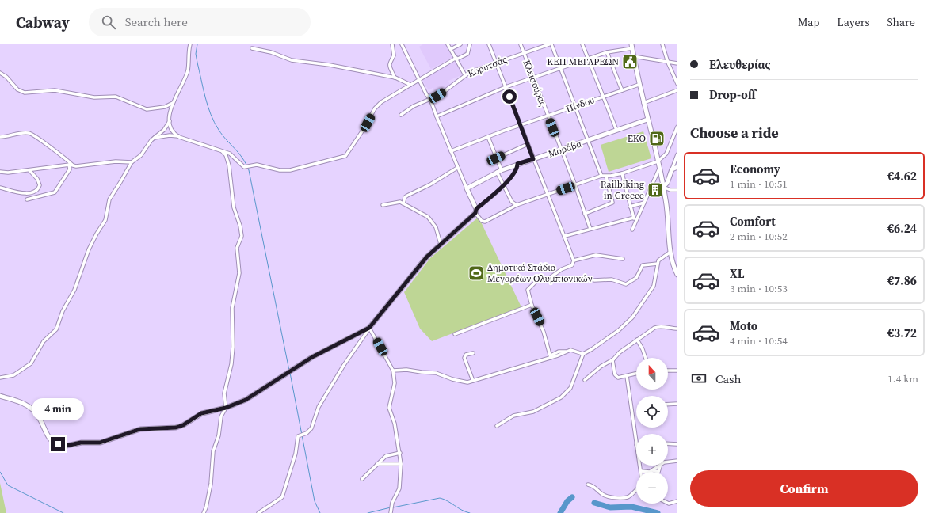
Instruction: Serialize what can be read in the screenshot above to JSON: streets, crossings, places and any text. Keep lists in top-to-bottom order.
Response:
{
  "streets": {
    "street": [
      "Κορυτσάς",
      "Κλεισούρας",
      "Πίνδου",
      "Μοράβα"
    ]
  },
  "crossings": [
    ["Κορυτσάς", "Κλεισούρας"],
    ["Κλεισούρας", "Πίνδου"],
    ["Κλεισούρας", "Μοράβα"]
  ],
  "places": {
    "public building": ["ΚΕΠ ΜΕΓΑΡΕΩΝ"],
    "fuel station": ["EKO"],
    "building": ["Railbiking in Greece"],
    "sports": ["Δημοτικό Στάδιο Μεγαρέων Ολυμπιονικών"]
  },
  "north": "top",
  "page": {
    "header": "Cabway",
    "search": "Search here",
    "nav": ["Map", "Layers", "Share"],
    "banner": ["Ελευθερίας", "Drop-off"],
    "heading": "Choose a ride",
    "list": [
      {
        "name": "Economy",
        "note": "1 min · 10:51",
        "value": "€4.62"
      },
      {
        "name": "Comfort",
        "note": "2 min · 10:52",
        "value": "€6.24"
      },
      {
        "name": "XL",
        "note": "3 min · 10:53",
        "value": "€7.86"
      },
      {
        "name": "Moto",
        "note": "4 min · 10:54",
        "value": "€3.72"
      }
    ],
    "map_buttons": ["+", "−"],
    "pay": ["Cash", "1.4 km"],
    "bubble": "4 min",
    "buttons": "Confirm"
  }
}
